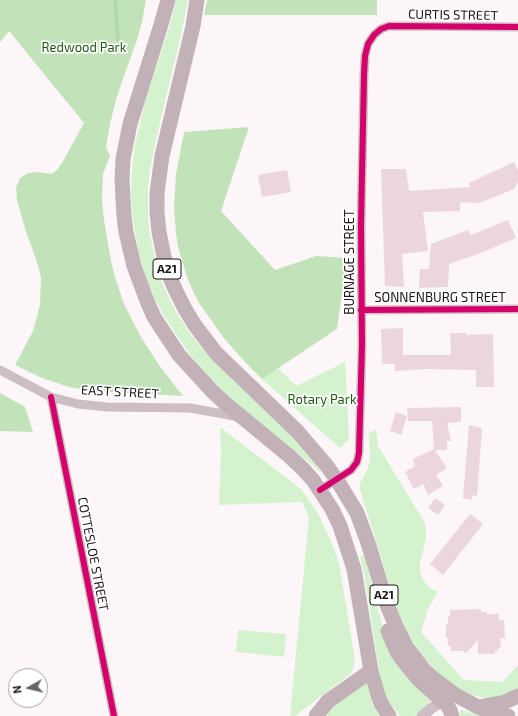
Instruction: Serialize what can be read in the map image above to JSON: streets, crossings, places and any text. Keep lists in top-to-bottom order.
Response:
{
  "streets": {
    "highway": ["A21"],
    "street": [
      "CURTIS STREET",
      "BURNAGE STREET",
      "SONNENBURG STREET",
      "EAST STREET",
      "COTTESLOE STREET"
    ]
  },
  "crossings": [
    ["CURTIS STREET", "BURNAGE STREET"],
    ["BURNAGE STREET", "A21"],
    ["BURNAGE STREET", "SONNENBURG STREET"],
    ["A21", "EAST STREET"],
    ["EAST STREET", "COTTESLOE STREET"]
  ],
  "parks": ["Redwood Park", "Rotary Park"],
  "north": "left"
}
